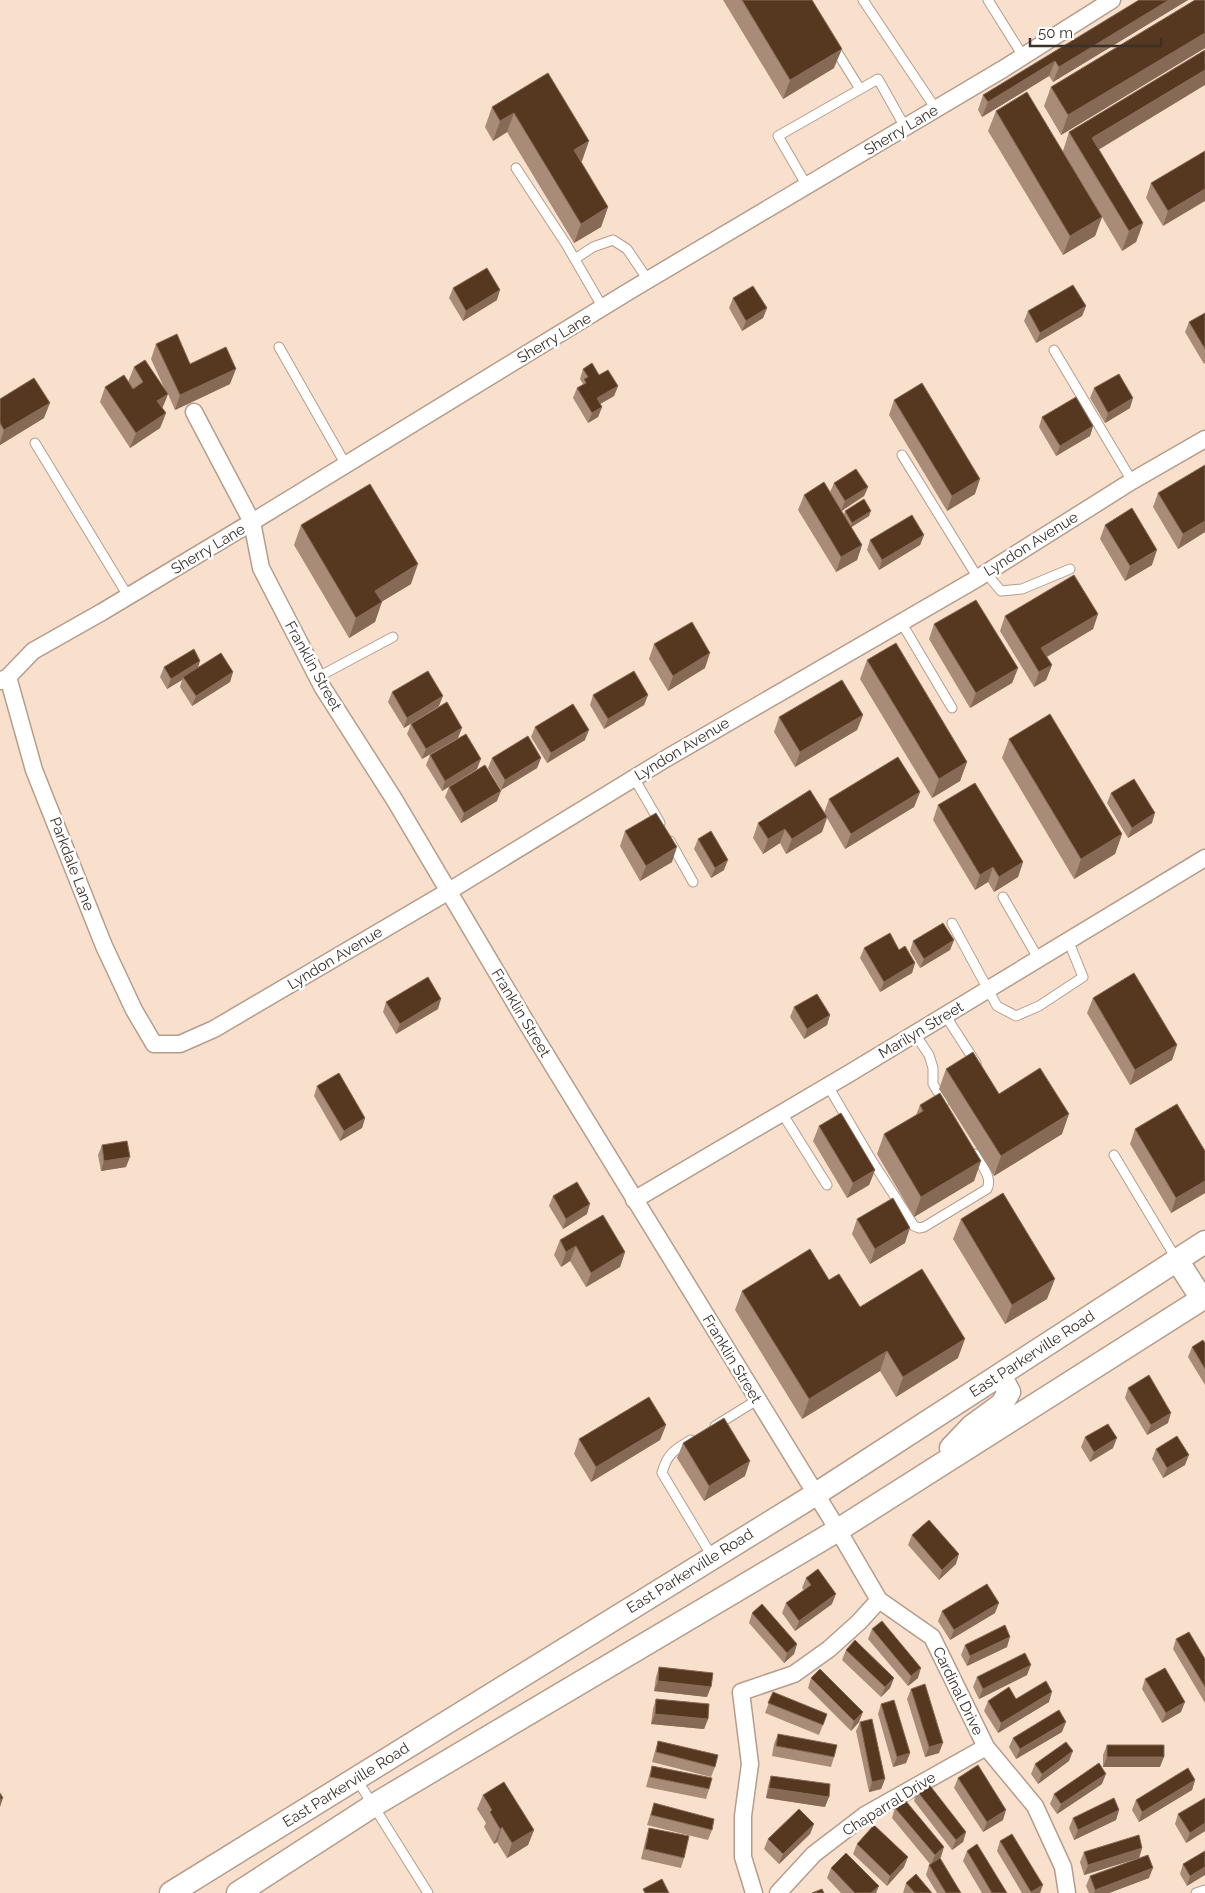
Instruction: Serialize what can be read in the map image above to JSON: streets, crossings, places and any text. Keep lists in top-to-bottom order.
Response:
{
  "streets": {
    "main road": ["East Parkerville Road"],
    "street": [
      "Sherry Lane",
      "Lyndon Avenue",
      "Franklin Street",
      "Parkdale Lane",
      "Marilyn Street",
      "Cardinal Drive",
      "Chaparral Drive"
    ]
  },
  "crossings": [
    ["Sherry Lane", "Franklin Street"],
    ["Sherry Lane", "Parkdale Lane"],
    ["Lyndon Avenue", "Franklin Street"],
    ["Lyndon Avenue", "Parkdale Lane"],
    ["Franklin Street", "Marilyn Street"],
    ["Franklin Street", "East Parkerville Road"],
    ["Franklin Street", "Cardinal Drive"],
    ["Cardinal Drive", "Chaparral Drive"]
  ],
  "scale_bar": "50 m"
}
